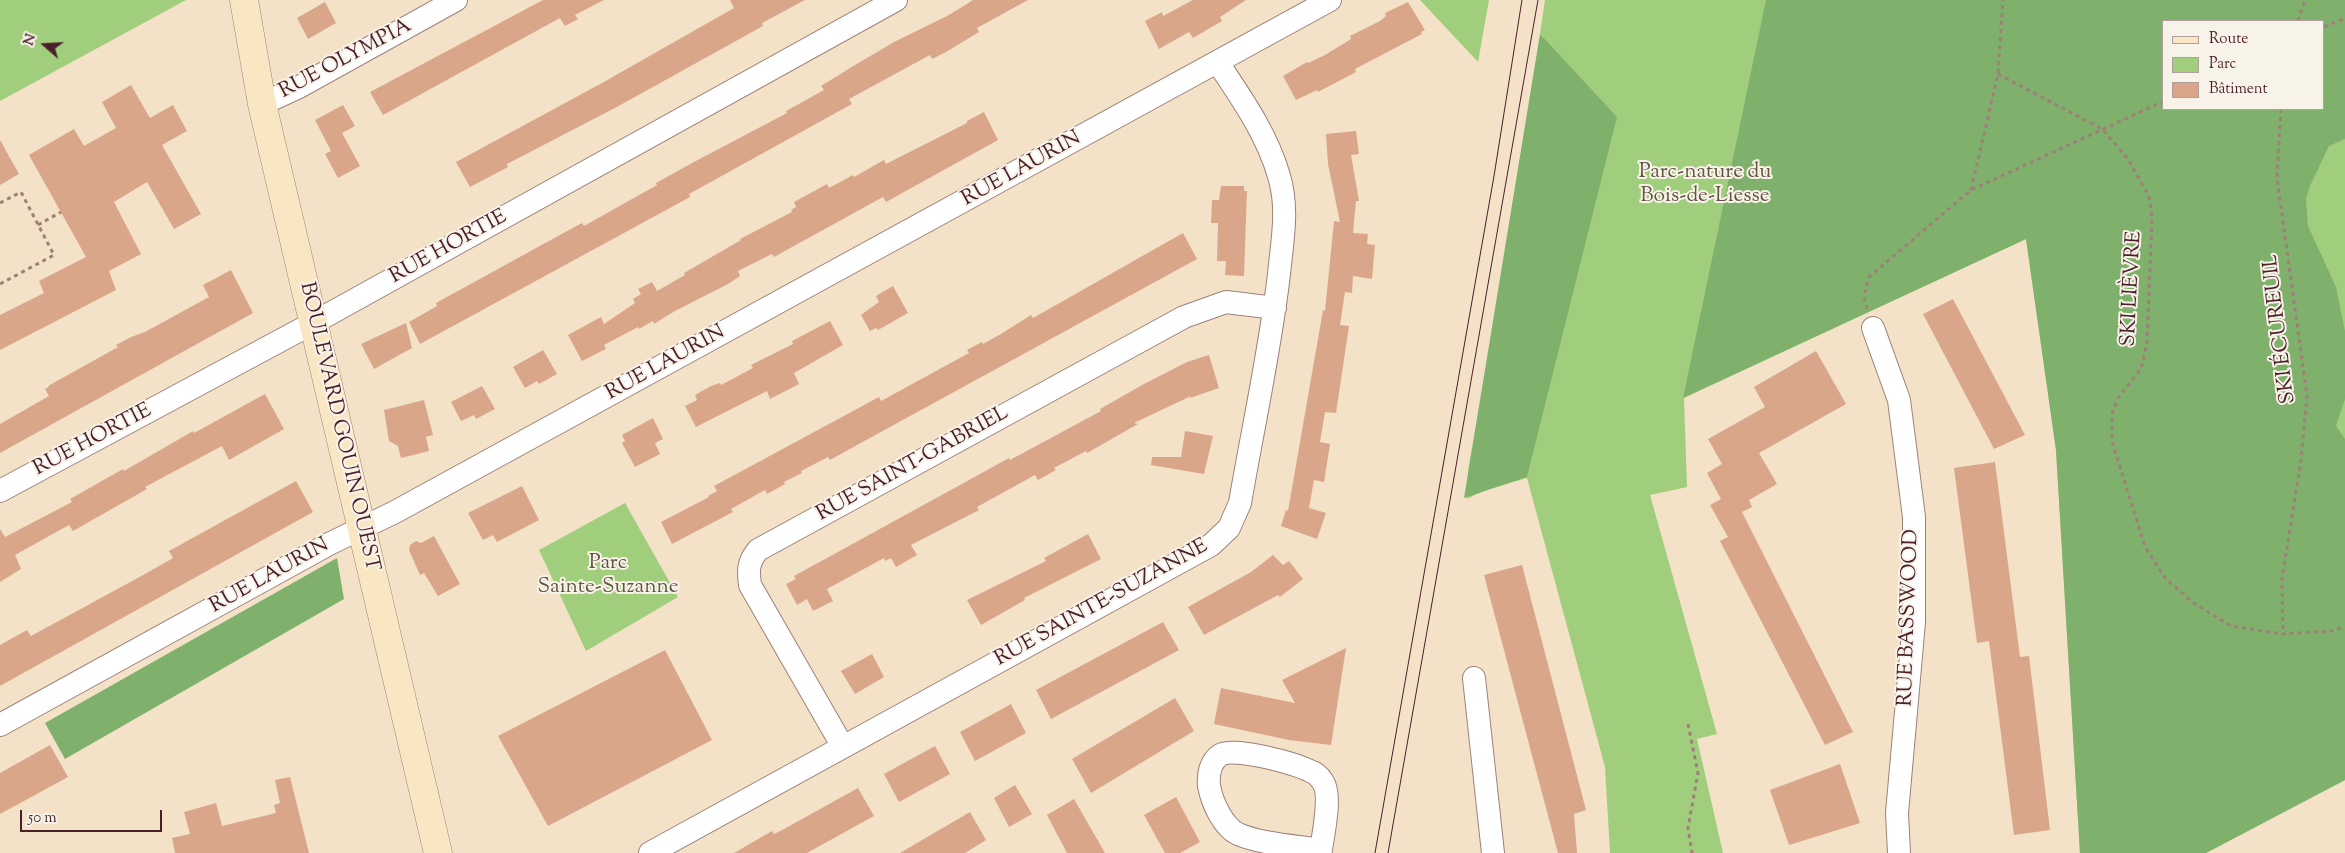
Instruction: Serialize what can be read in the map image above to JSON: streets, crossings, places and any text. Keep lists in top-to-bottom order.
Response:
{
  "streets": {
    "main road": ["BOULEVARD GOUIN OUEST"],
    "street": [
      "RUE OLYMPIA",
      "RUE LAURIN",
      "RUE HORTIE",
      "RUE SAINT-GABRIEL",
      "RUE SAINTE-SUZANNE",
      "RUE BASSWOOD"
    ],
    "path": ["SKI LIÈVRE", "SKI ÉCUREUIL"]
  },
  "crossings": [
    ["RUE OLYMPIA", "BOULEVARD GOUIN OUEST"],
    ["RUE LAURIN", "BOULEVARD GOUIN OUEST"],
    ["RUE LAURIN", "RUE SAINTE-SUZANNE"],
    ["RUE HORTIE", "BOULEVARD GOUIN OUEST"],
    ["SKI LIÈVRE", "SKI ÉCUREUIL"],
    ["RUE SAINT-GABRIEL", "RUE SAINTE-SUZANNE"]
  ],
  "parks": ["Parc-nature du Bois-de-Liesse", "Parc Sainte-Suzanne"],
  "legend": ["Route", "Parc", "Bâtiment"],
  "scale_bar": "50 m",
  "north": "left"
}
